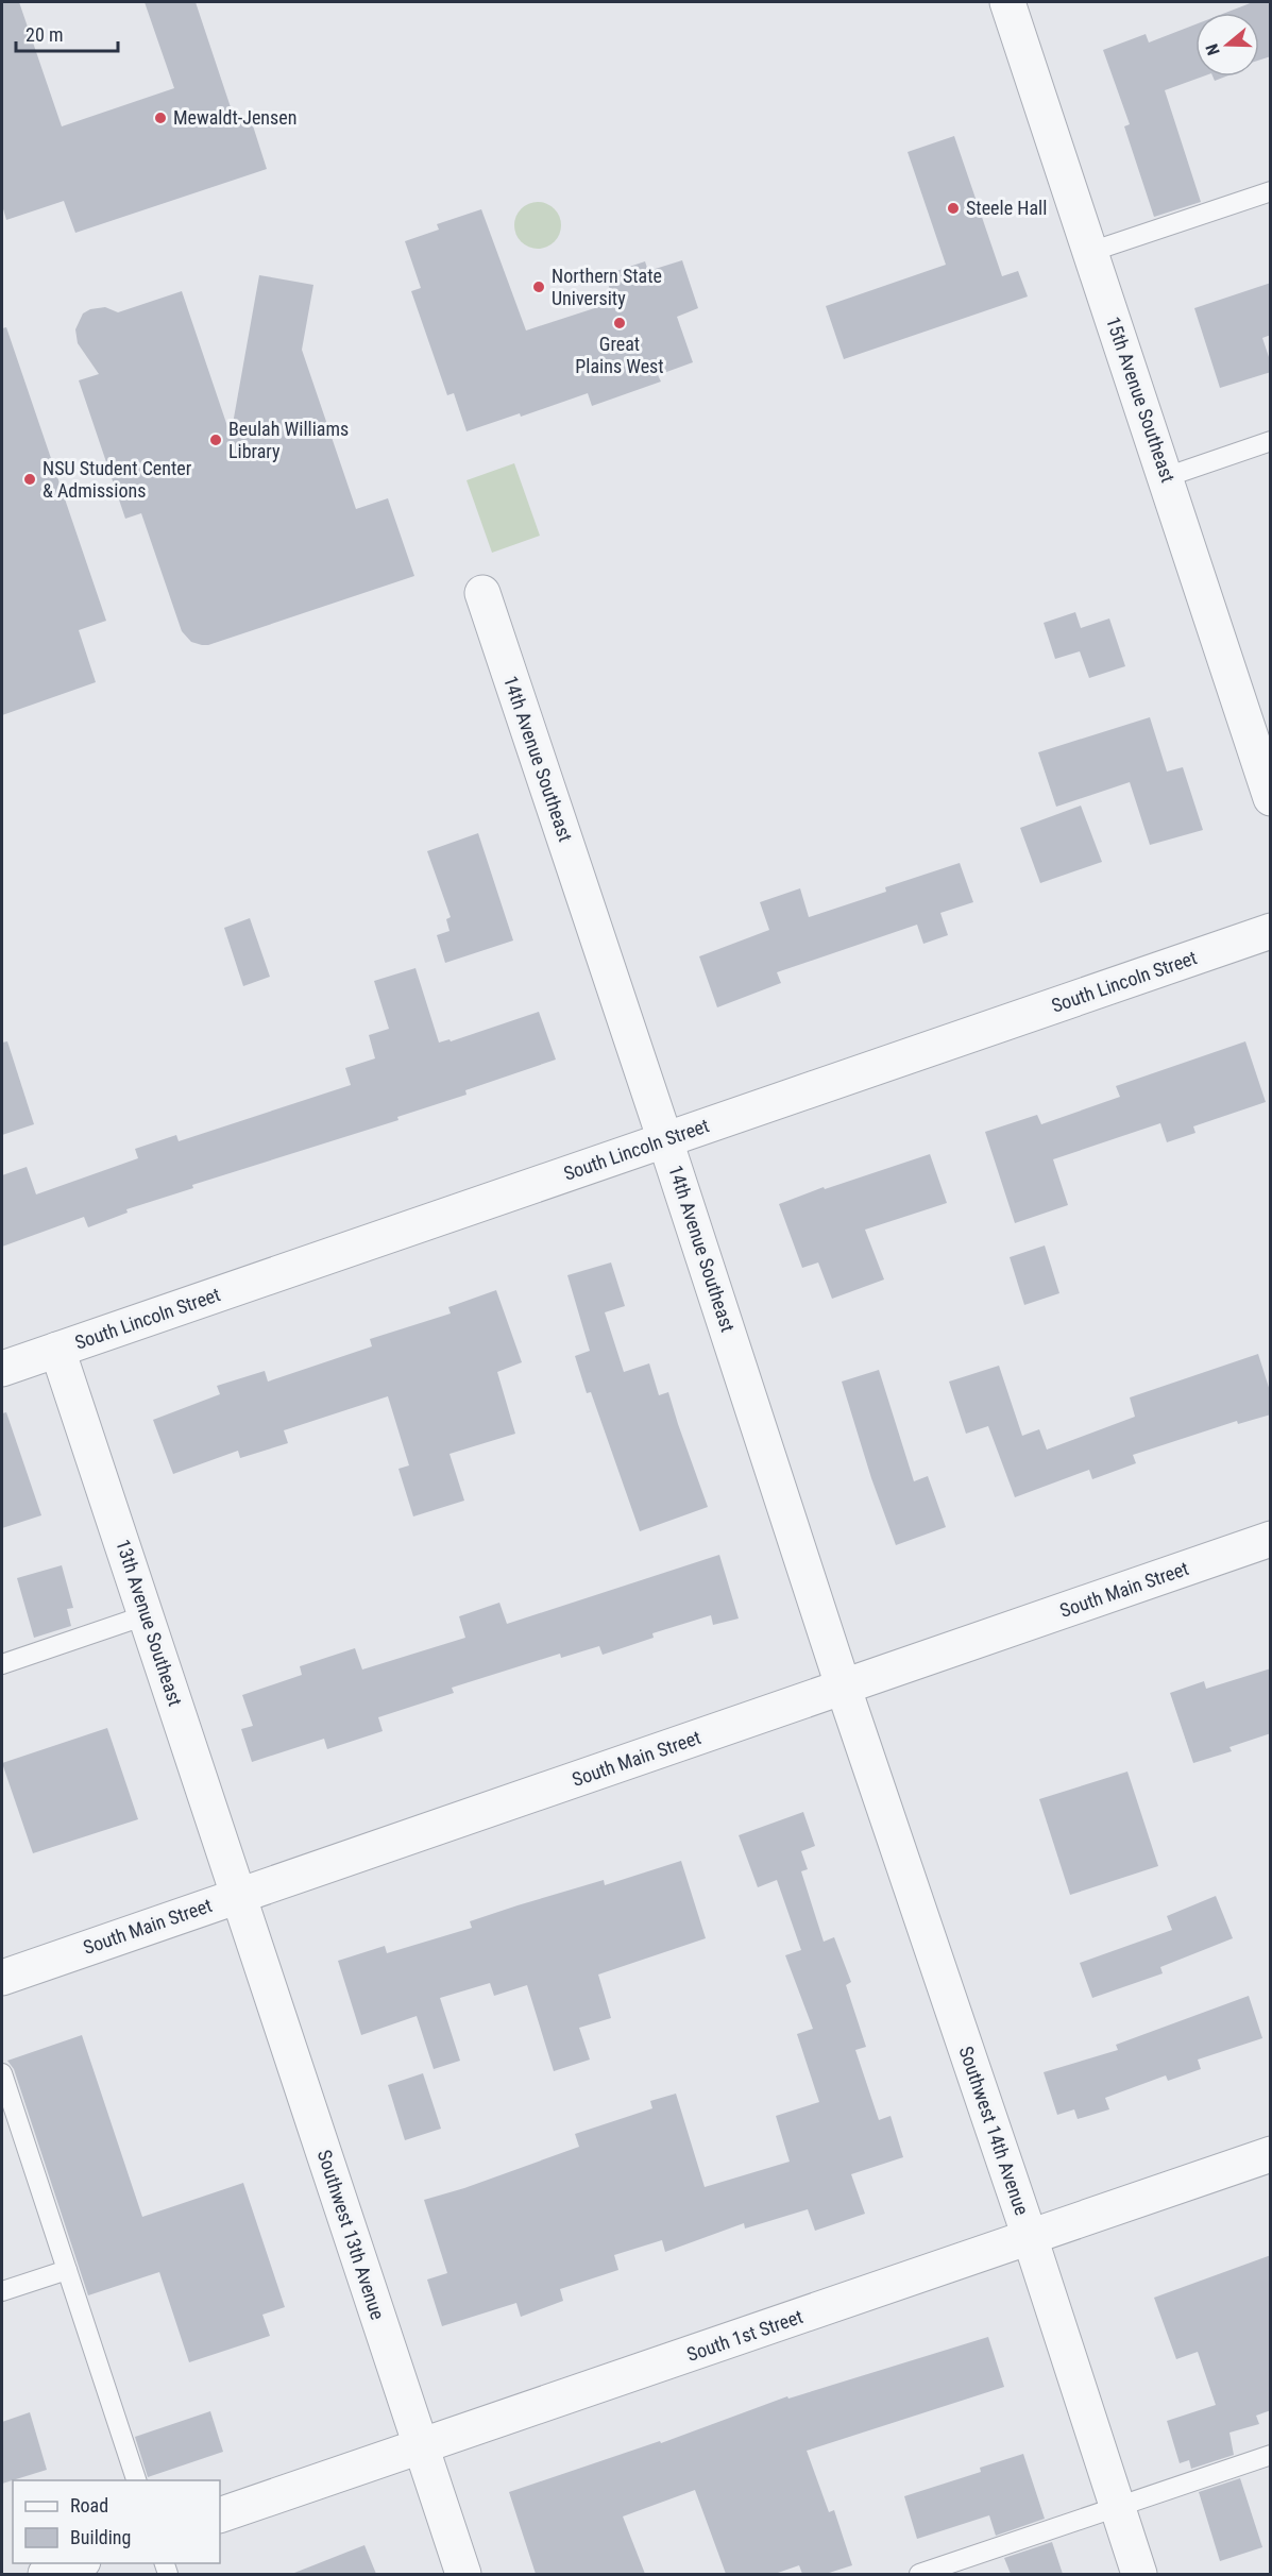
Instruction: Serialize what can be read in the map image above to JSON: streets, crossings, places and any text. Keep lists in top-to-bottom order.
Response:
{
  "streets": {
    "street": [
      "15th Avenue Southeast",
      "14th Avenue Southeast",
      "South Lincoln Street",
      "South Main Street",
      "13th Avenue Southeast",
      "Southwest 14th Avenue",
      "Southwest 13th Avenue",
      "South 1st Street"
    ]
  },
  "crossings": [
    ["14th Avenue Southeast", "South Lincoln Street"],
    ["14th Avenue Southeast", "South Main Street"],
    ["14th Avenue Southeast", "Southwest 14th Avenue"],
    ["South Lincoln Street", "13th Avenue Southeast"],
    ["South Main Street", "13th Avenue Southeast"],
    ["South Main Street", "Southwest 14th Avenue"],
    ["South Main Street", "Southwest 13th Avenue"],
    ["13th Avenue Southeast", "Southwest 13th Avenue"],
    ["Southwest 14th Avenue", "South 1st Street"],
    ["Southwest 13th Avenue", "South 1st Street"]
  ],
  "places": [
    "Mewaldt-Jensen",
    "Steele Hall",
    "Northern State University",
    "Great Plains West",
    "Beulah Williams Library",
    "NSU Student Center & Admissions"
  ],
  "legend": ["Road", "Building"],
  "scale_bar": "20 m",
  "north": "left"
}
